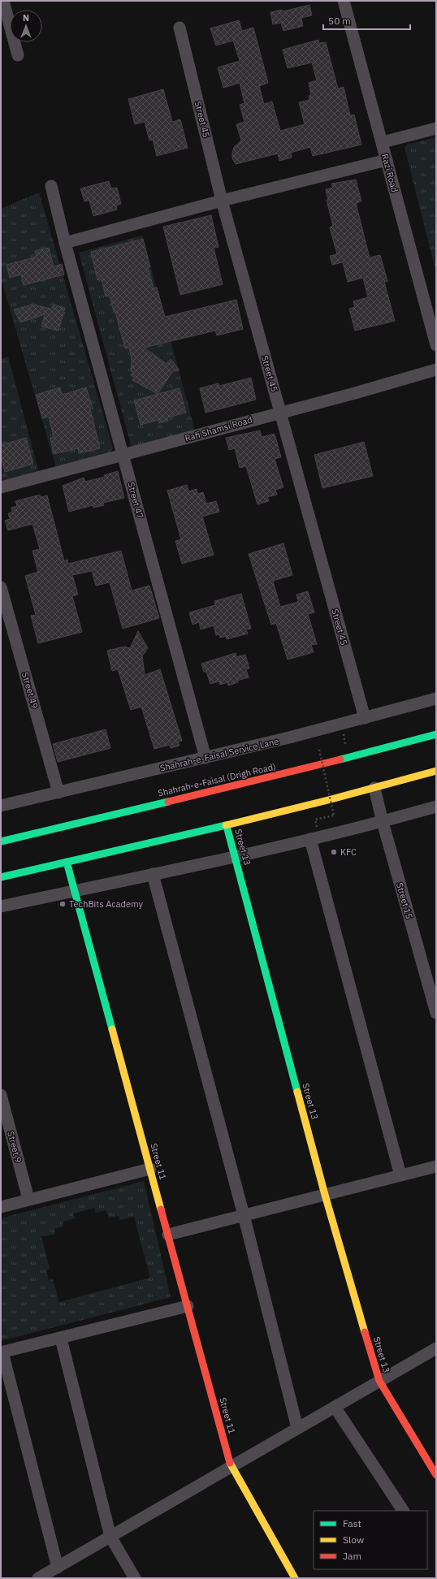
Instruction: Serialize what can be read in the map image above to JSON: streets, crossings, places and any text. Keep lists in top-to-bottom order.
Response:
{
  "streets": {
    "main road": ["Shahrah-e-Faisal (Drigh Road)", "Street 13", "Street 11"],
    "street": [
      "Street 45",
      "Razi Road",
      "Rafi Shamsi Road",
      "Street 47",
      "Street 49",
      "Shahrah-e-Faisal Service Lane",
      "Street 15",
      "Street 9"
    ]
  },
  "crossings": [
    ["Street 45", "Rafi Shamsi Road"],
    ["Street 45", "Shahrah-e-Faisal Service Lane"],
    ["Rafi Shamsi Road", "Street 47"],
    ["Street 47", "Shahrah-e-Faisal Service Lane"],
    ["Street 49", "Shahrah-e-Faisal Service Lane"]
  ],
  "places": ["KFC", "TechBits Academy"],
  "legend": ["Fast", "Slow", "Jam"],
  "scale_bar": "50 m",
  "north": "top"
}
